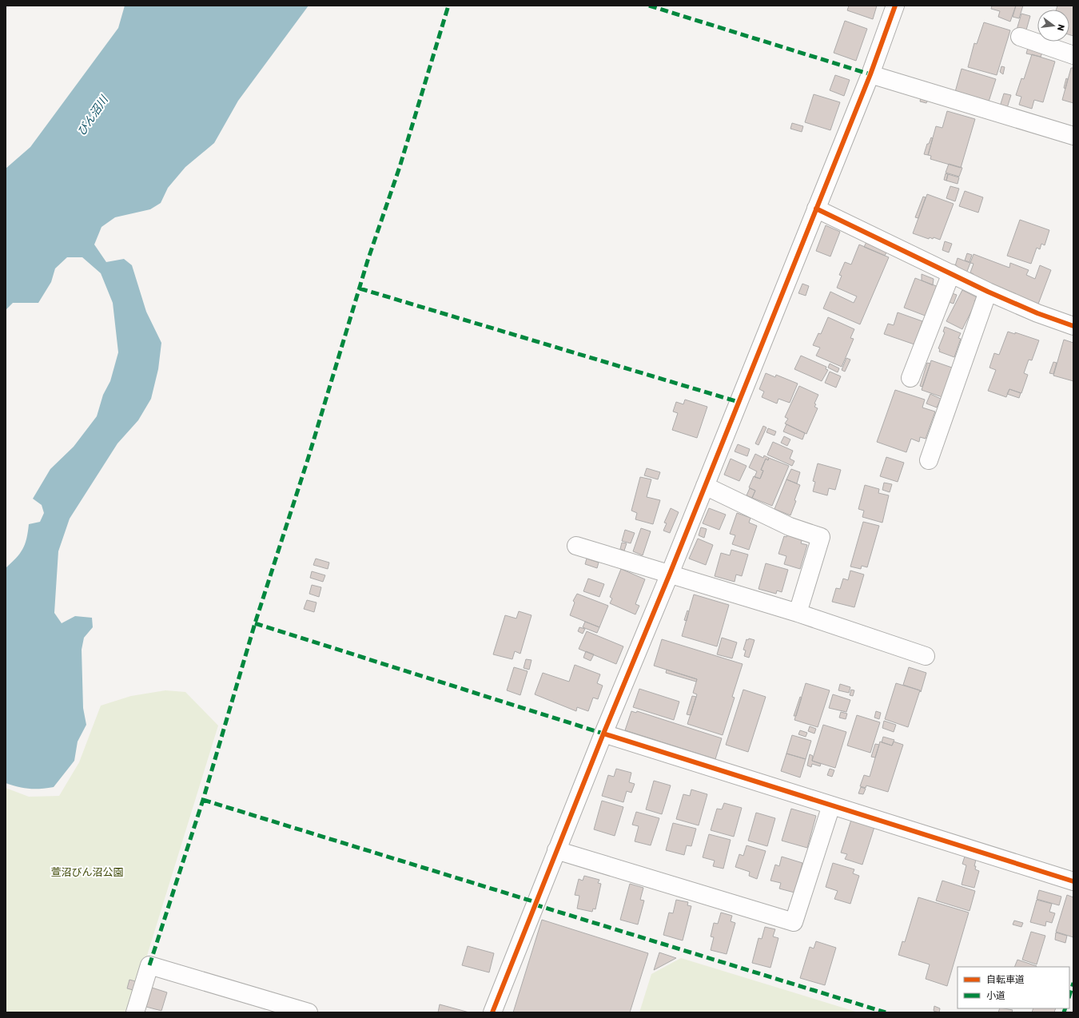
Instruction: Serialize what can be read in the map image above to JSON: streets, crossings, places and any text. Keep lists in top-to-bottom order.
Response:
{
  "water": ["びん沼川"],
  "parks": ["萱沼びん沼公園"],
  "legend": ["自転車道", "小道"],
  "north": "right"
}
